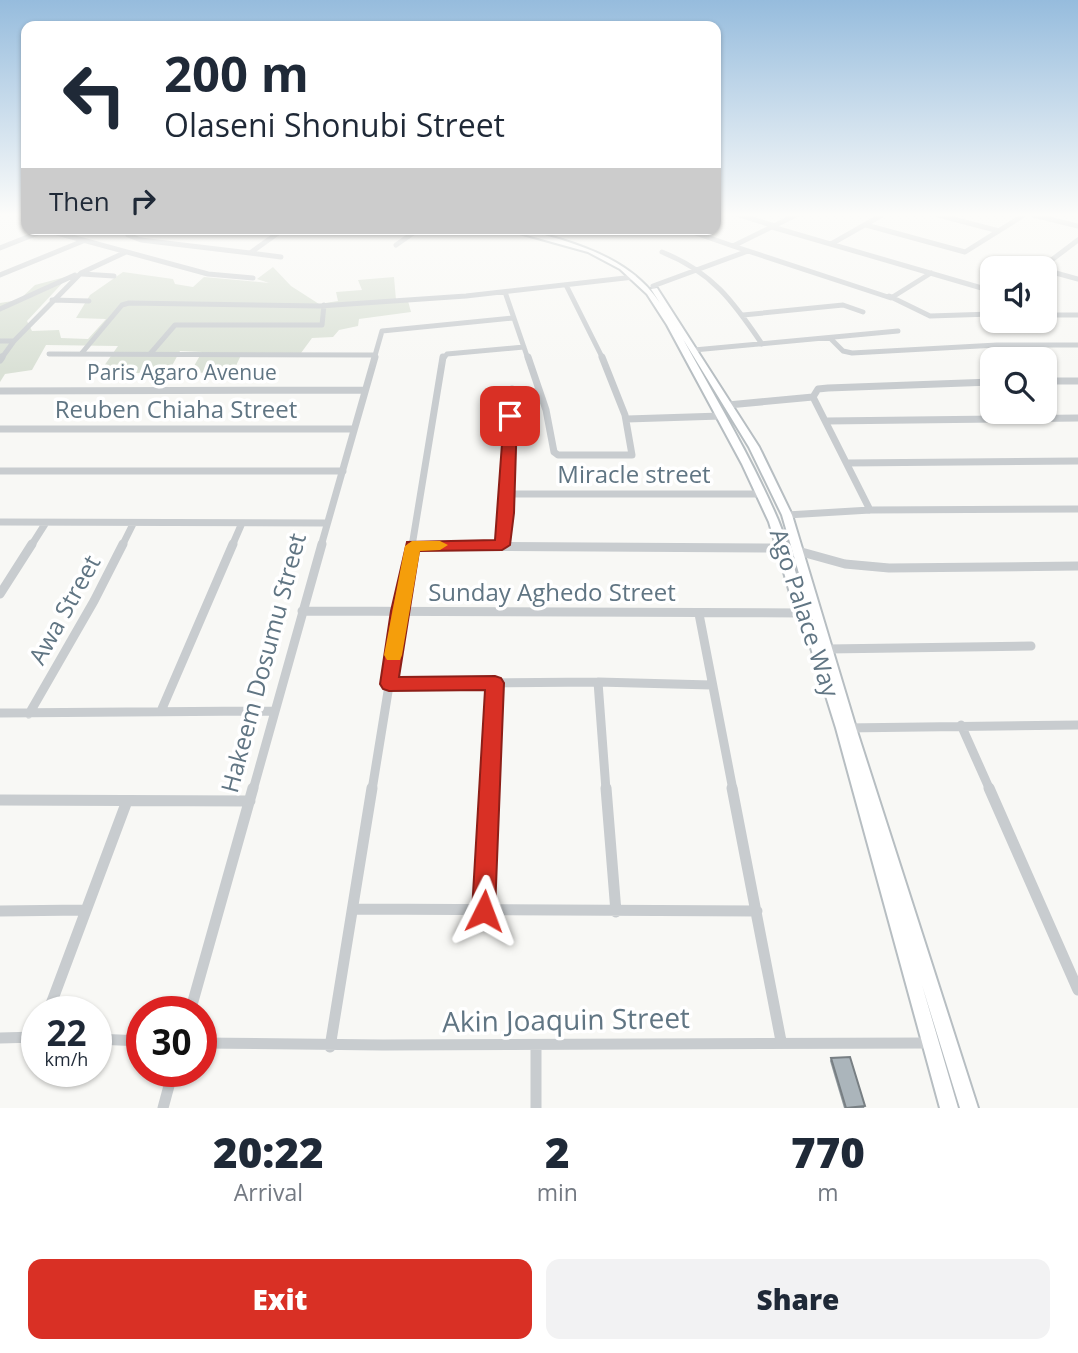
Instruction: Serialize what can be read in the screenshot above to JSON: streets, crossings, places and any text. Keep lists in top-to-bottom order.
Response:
{
  "streets": {
    "main road": ["Ago Palace Way"],
    "street": [
      "Paris Agaro Avenue",
      "Reuben Chiaha Street",
      "Miracle street",
      "Sunday Aghedo Street",
      "Awa Street",
      "Hakeem Dosumu Street",
      "Akin Joaquin Street"
    ]
  },
  "crossings": [
    ["Paris Agaro Avenue", "Hakeem Dosumu Street"],
    ["Reuben Chiaha Street", "Hakeem Dosumu Street"],
    ["Miracle street", "Ago Palace Way"],
    ["Sunday Aghedo Street", "Ago Palace Way"],
    ["Sunday Aghedo Street", "Hakeem Dosumu Street"],
    ["Ago Palace Way", "Akin Joaquin Street"]
  ],
  "page": {
    "turn": ["200 m", "Olaseni Shonubi Street"],
    "then": "Then",
    "speed": "22 km/h",
    "limit": "30",
    "eta": [
      "20:22",
      "Arrival",
      "2",
      "min",
      "770",
      "m"
    ],
    "buttons": ["Exit", "Share"]
  }
}
